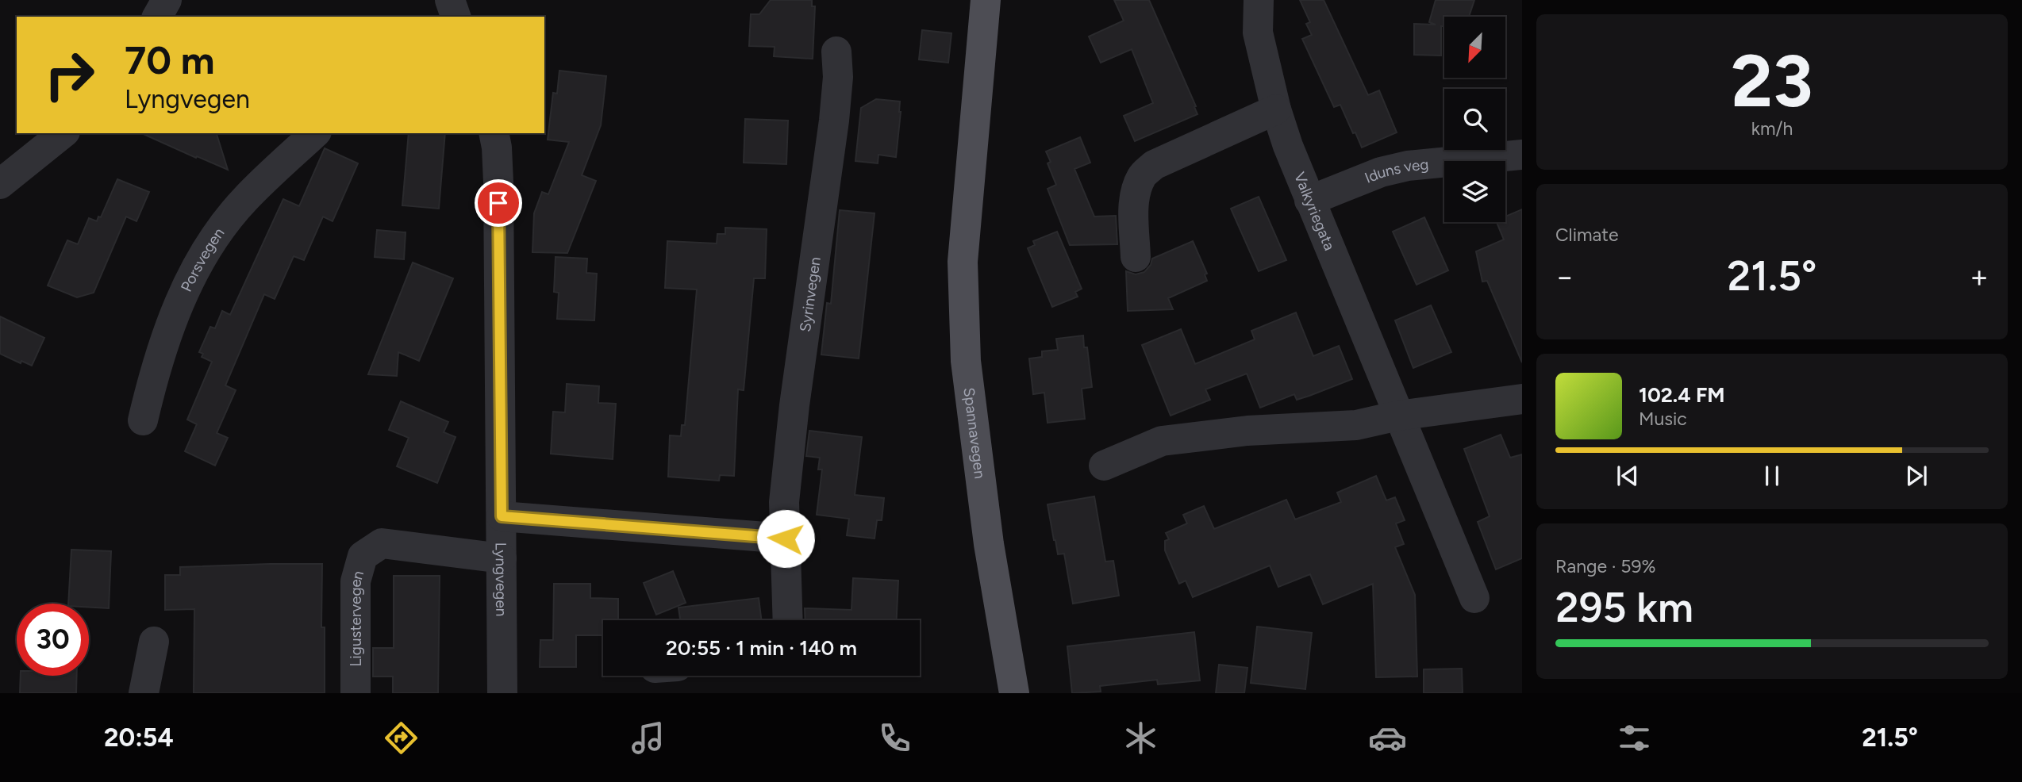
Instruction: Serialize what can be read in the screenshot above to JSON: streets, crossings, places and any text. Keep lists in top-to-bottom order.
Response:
{
  "streets": {
    "main road": ["Spannavegen"],
    "street": [
      "Iduns veg",
      "Valkyriegata",
      "Porsvegen",
      "Syrinvegen",
      "Lyngvegen",
      "Ligustervegen"
    ]
  },
  "crossings": [
    ["Iduns veg", "Valkyriegata"],
    ["Lyngvegen", "Ligustervegen"]
  ],
  "north": "bottom left",
  "page": {
    "tile": [
      ["23", "km/h"],
      "Climate",
      ["Range · 59%", "295 km"]
    ],
    "turn": ["70 m", "Lyngvegen"],
    "heat": ["−", "21.5°", "+"],
    "song": ["102.4 FM", "Music"],
    "limit": "30",
    "trip": "20:55 · 1 min · 140 m",
    "tabs": ["20:54", "21.5°"]
  }
}
